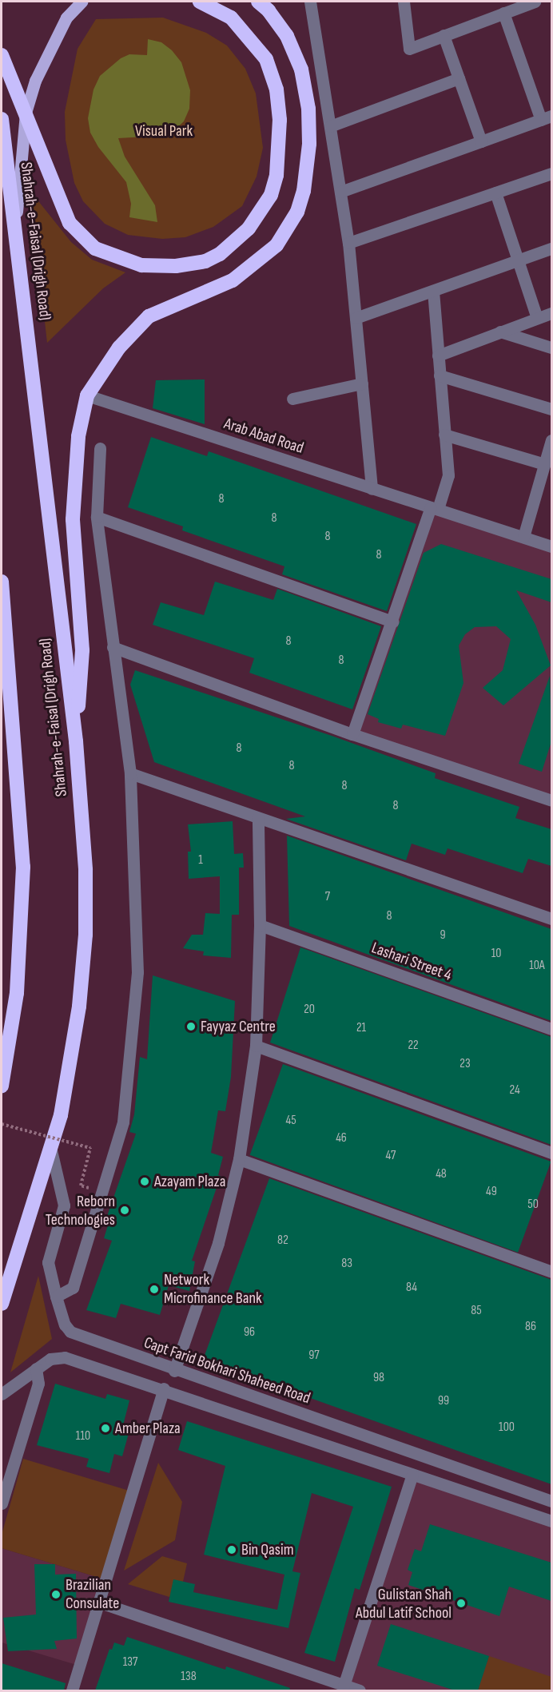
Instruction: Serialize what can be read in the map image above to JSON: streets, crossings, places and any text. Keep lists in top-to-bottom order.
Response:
{
  "streets": {
    "highway": ["Shahrah-e-Faisal (Drigh Road)"],
    "street": ["Arab Abad Road", "Lashari Street 4", "Capt Farid Bokhari Shaheed Road"]
  },
  "crossings": [
    ["Shahrah-e-Faisal (Drigh Road)", "Capt Farid Bokhari Shaheed Road"]
  ],
  "parks": ["Visual Park"],
  "places": [
    "Fayyaz Centre",
    "Azayam Plaza",
    "Reborn Technologies",
    "Network Microfinance Bank",
    "Amber Plaza",
    "Bin Qasim",
    "Brazilian Consulate",
    "Gulistan Shah Abdul Latif School"
  ],
  "house_numbers": [
    "8",
    "8",
    "8",
    "8",
    "8",
    "8",
    "8",
    "8",
    "8",
    "8",
    "1",
    "7",
    "8",
    "9",
    "10",
    "10A",
    "20",
    "21",
    "22",
    "23",
    "24",
    "45",
    "46",
    "47",
    "48",
    "49",
    "50",
    "82",
    "83",
    "84",
    "85",
    "86",
    "96",
    "97",
    "98",
    "99",
    "100",
    "110",
    "137",
    "138"
  ]
}
